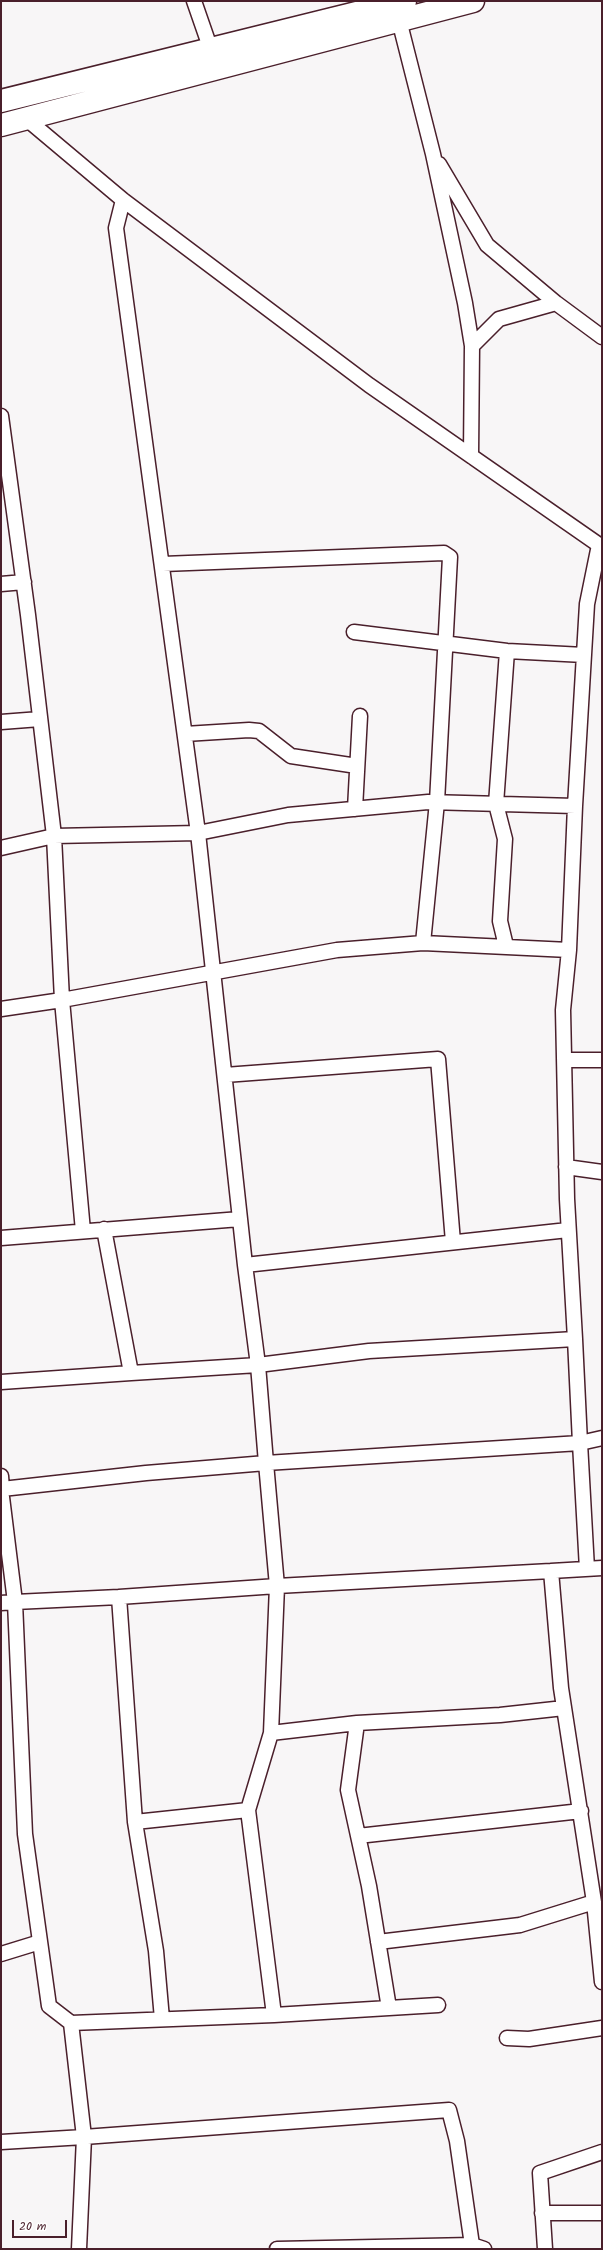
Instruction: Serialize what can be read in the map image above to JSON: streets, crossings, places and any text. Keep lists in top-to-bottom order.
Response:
{
  "scale_bar": "20 m"
}
